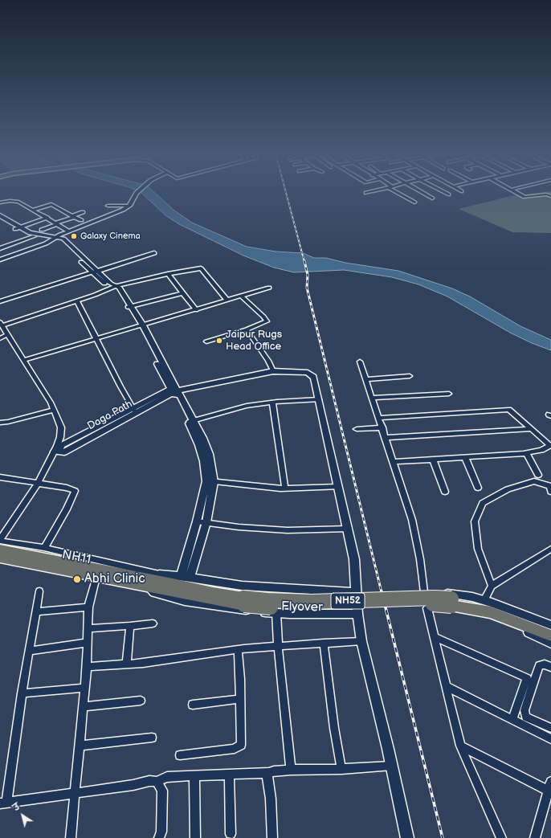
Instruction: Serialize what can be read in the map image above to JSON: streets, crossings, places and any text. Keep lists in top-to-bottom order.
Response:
{
  "streets": {
    "highway": ["NH11", "NH52", "Flyover"],
    "street": ["Daga Path"]
  },
  "crossings": [
    ["NH11", "NH52"],
    ["NH11", "Flyover"],
    ["NH52", "Flyover"]
  ],
  "places": ["Galaxy Cinema", "Jaipur Rugs Head Office", "Abhi Clinic"],
  "north": "top left"
}
